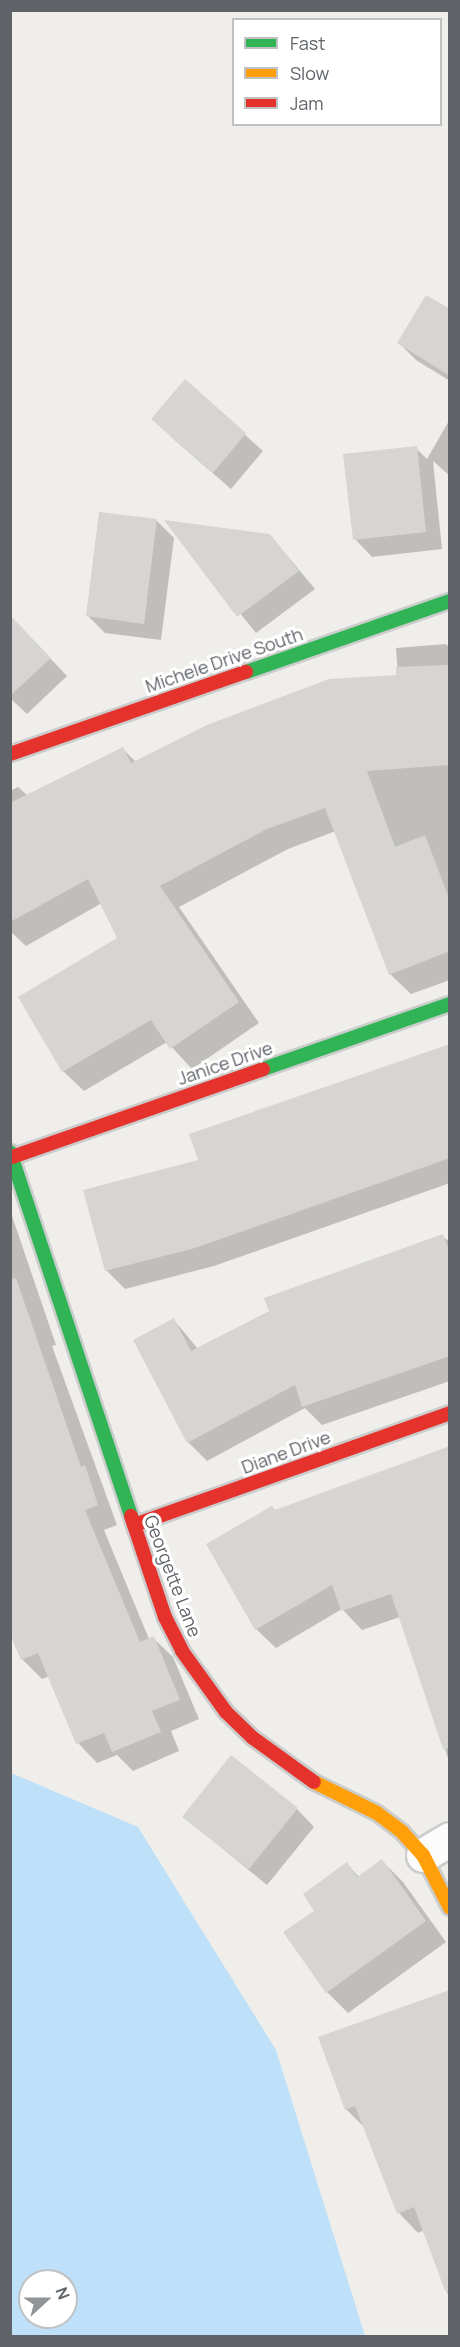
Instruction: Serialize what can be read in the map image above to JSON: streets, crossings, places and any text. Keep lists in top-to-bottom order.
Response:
{
  "streets": {
    "street": [
      "Michele Drive South",
      "Janice Drive",
      "Diane Drive",
      "Georgette Lane"
    ]
  },
  "crossings": [
    ["Janice Drive", "Georgette Lane"],
    ["Diane Drive", "Georgette Lane"]
  ],
  "legend": ["Fast", "Slow", "Jam"],
  "north": "right"
}
